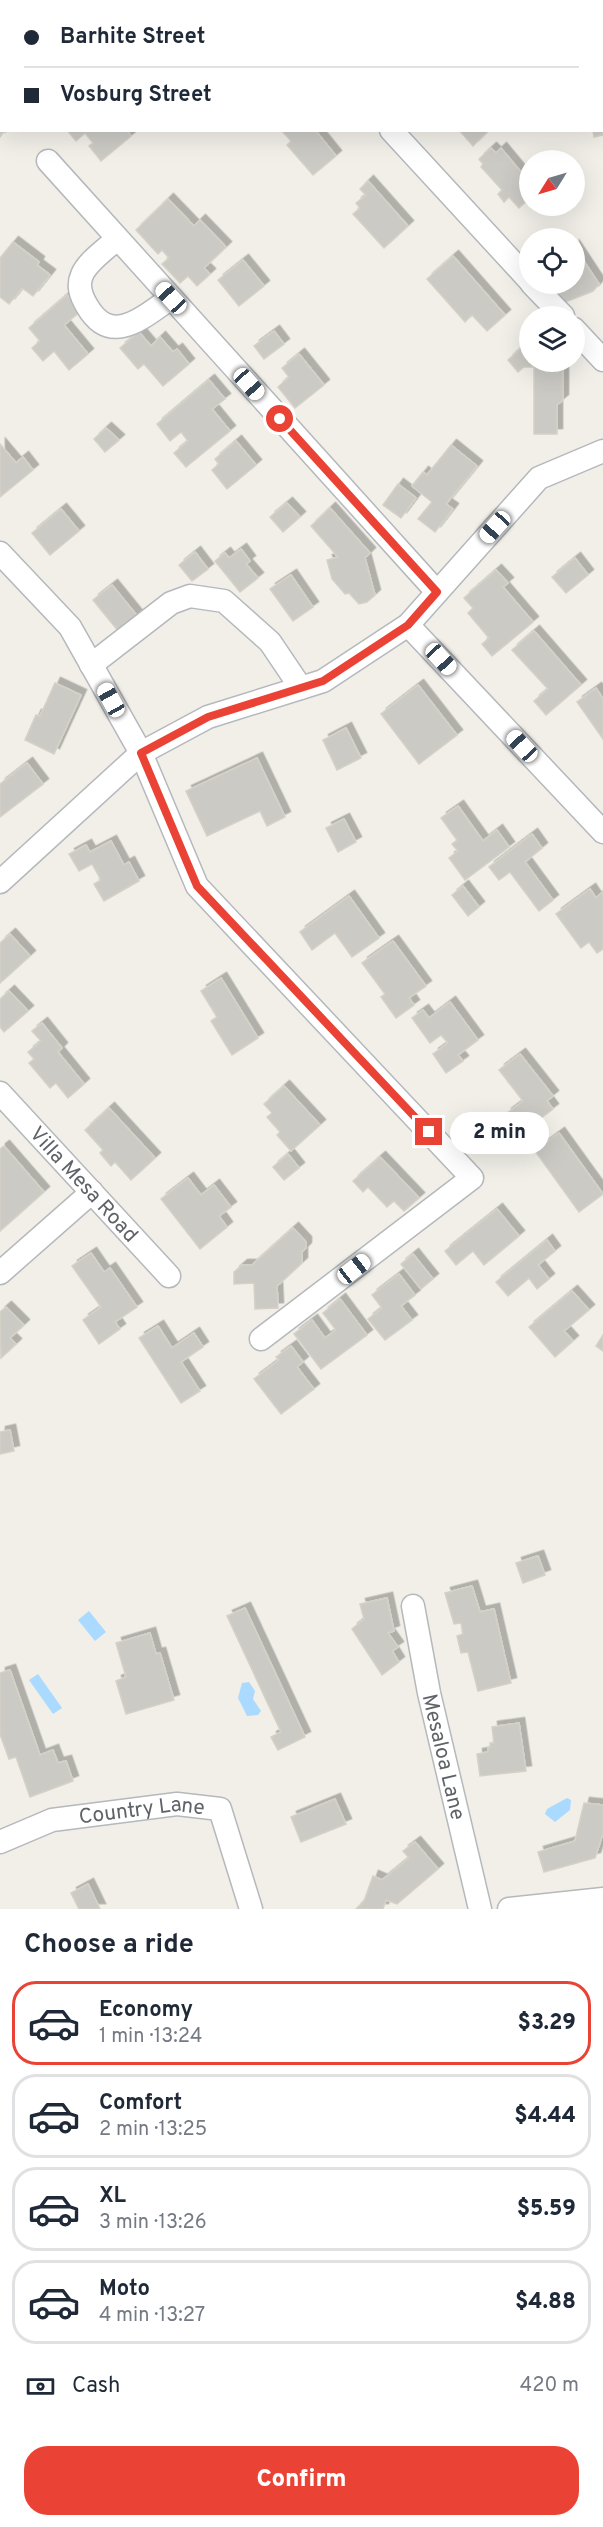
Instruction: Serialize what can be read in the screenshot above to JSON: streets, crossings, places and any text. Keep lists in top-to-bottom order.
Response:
{
  "streets": {
    "street": ["Villa Mesa Road", "Mesaloa Lane", "Country Lane"]
  },
  "north": "bottom left",
  "page": {
    "banner": ["Barhite Street", "Vosburg Street"],
    "bubble": "2 min",
    "heading": "Choose a ride",
    "list": [
      {
        "name": "Economy",
        "note": "1 min · 13:24",
        "value": "$3.29"
      },
      {
        "name": "Comfort",
        "note": "2 min · 13:25",
        "value": "$4.44"
      },
      {
        "name": "XL",
        "note": "3 min · 13:26",
        "value": "$5.59"
      },
      {
        "name": "Moto",
        "note": "4 min · 13:27",
        "value": "$4.88"
      }
    ],
    "pay": ["Cash", "420 m"],
    "buttons": "Confirm"
  }
}
